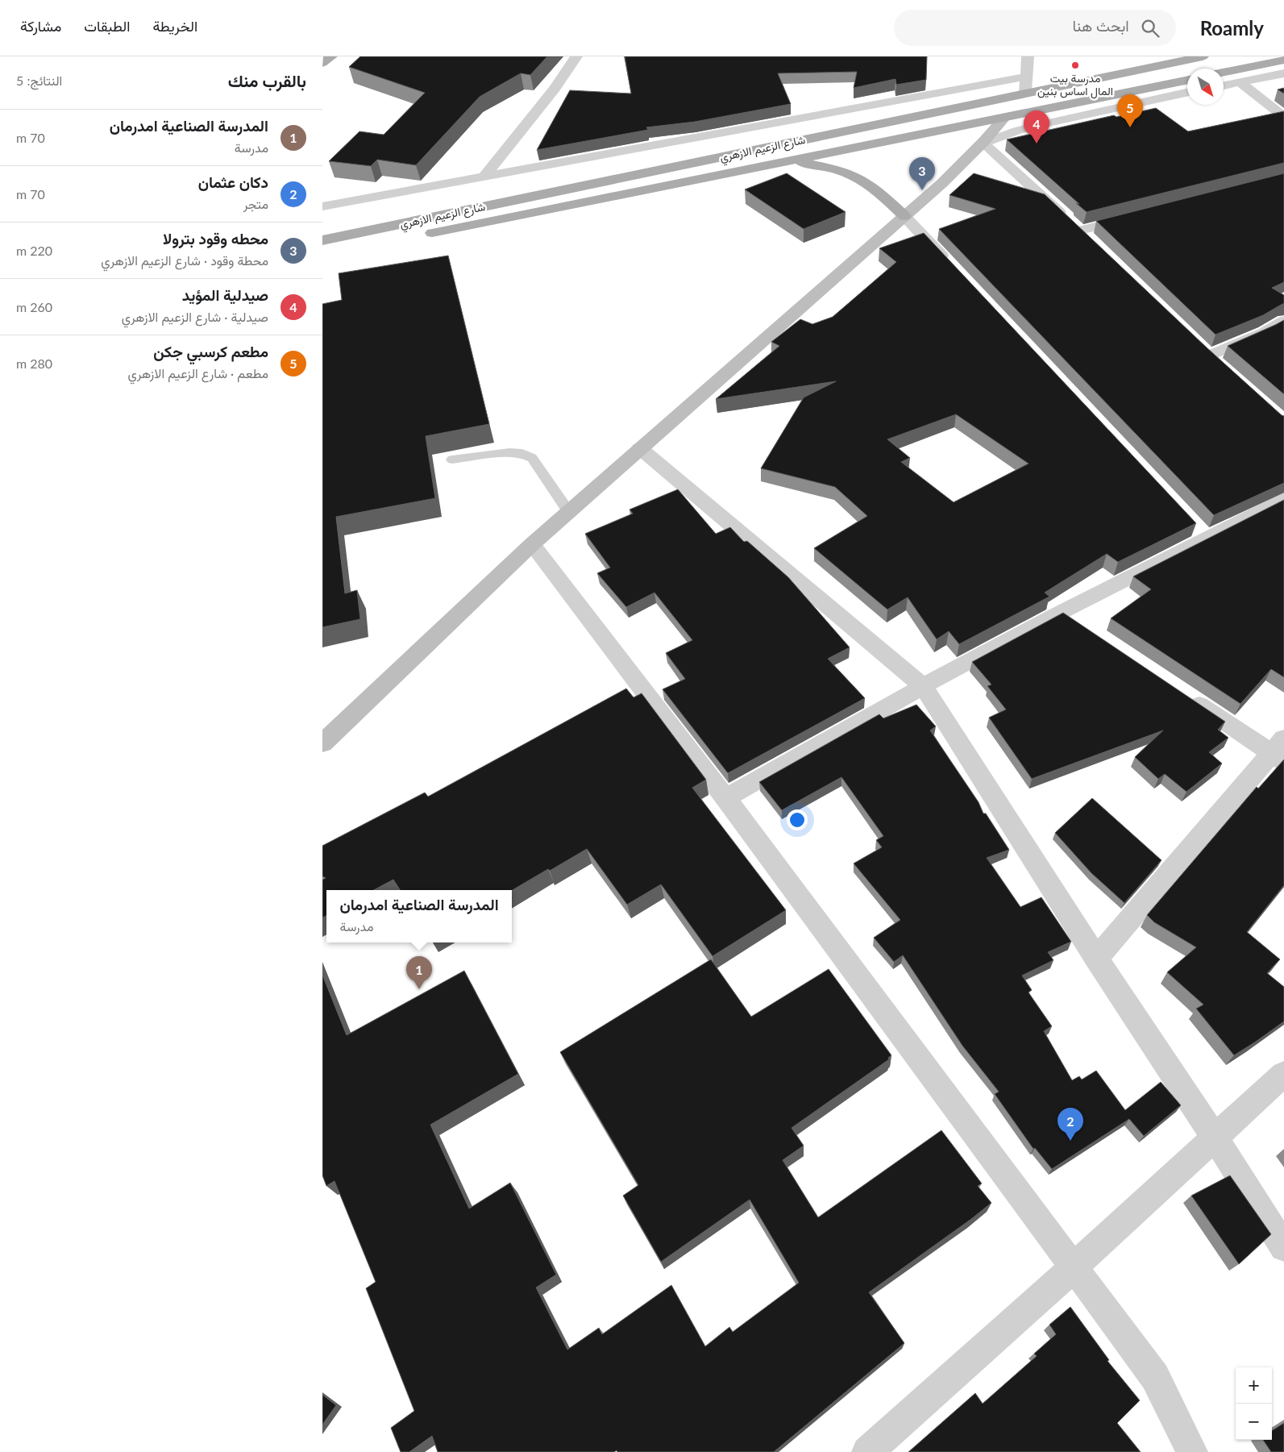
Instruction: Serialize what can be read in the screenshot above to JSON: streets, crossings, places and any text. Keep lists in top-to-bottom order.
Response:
{
  "streets": {
    "main road": ["شارع الزعيم الازهري"]
  },
  "places": ["مدرسة بيت المال اساس بنين"],
  "north": "bottom right",
  "page": {
    "header": "Roamly",
    "search": "ابحث هنا",
    "nav": ["الخريطة", "الطبقات", "مشاركة"],
    "heading": ["بالقرب منك", "النتائج: 5"],
    "pins": [
      "5",
      "4",
      "3",
      "1",
      "2"
    ],
    "list": [
      {
        "mark": "1",
        "name": "المدرسة الصناعية امدرمان",
        "note": "مدرسة",
        "value": "70 m"
      },
      {
        "mark": "2",
        "name": "دكان عثمان",
        "note": "متجر",
        "value": "70 m"
      },
      {
        "mark": "3",
        "name": "محطه وقود بترولا",
        "note": "محطة وقود · شارع الزعيم الازهري",
        "value": "220 m"
      },
      {
        "mark": "4",
        "name": "صيدلية المؤيد",
        "note": "صيدلية · شارع الزعيم الازهري",
        "value": "260 m"
      },
      {
        "mark": "5",
        "name": "مطعم كرسبي جكن",
        "note": "مطعم · شارع الزعيم الازهري",
        "value": "280 m"
      }
    ],
    "popup": ["المدرسة الصناعية امدرمان", "مدرسة"],
    "map_buttons": ["+", "−"]
  }
}
